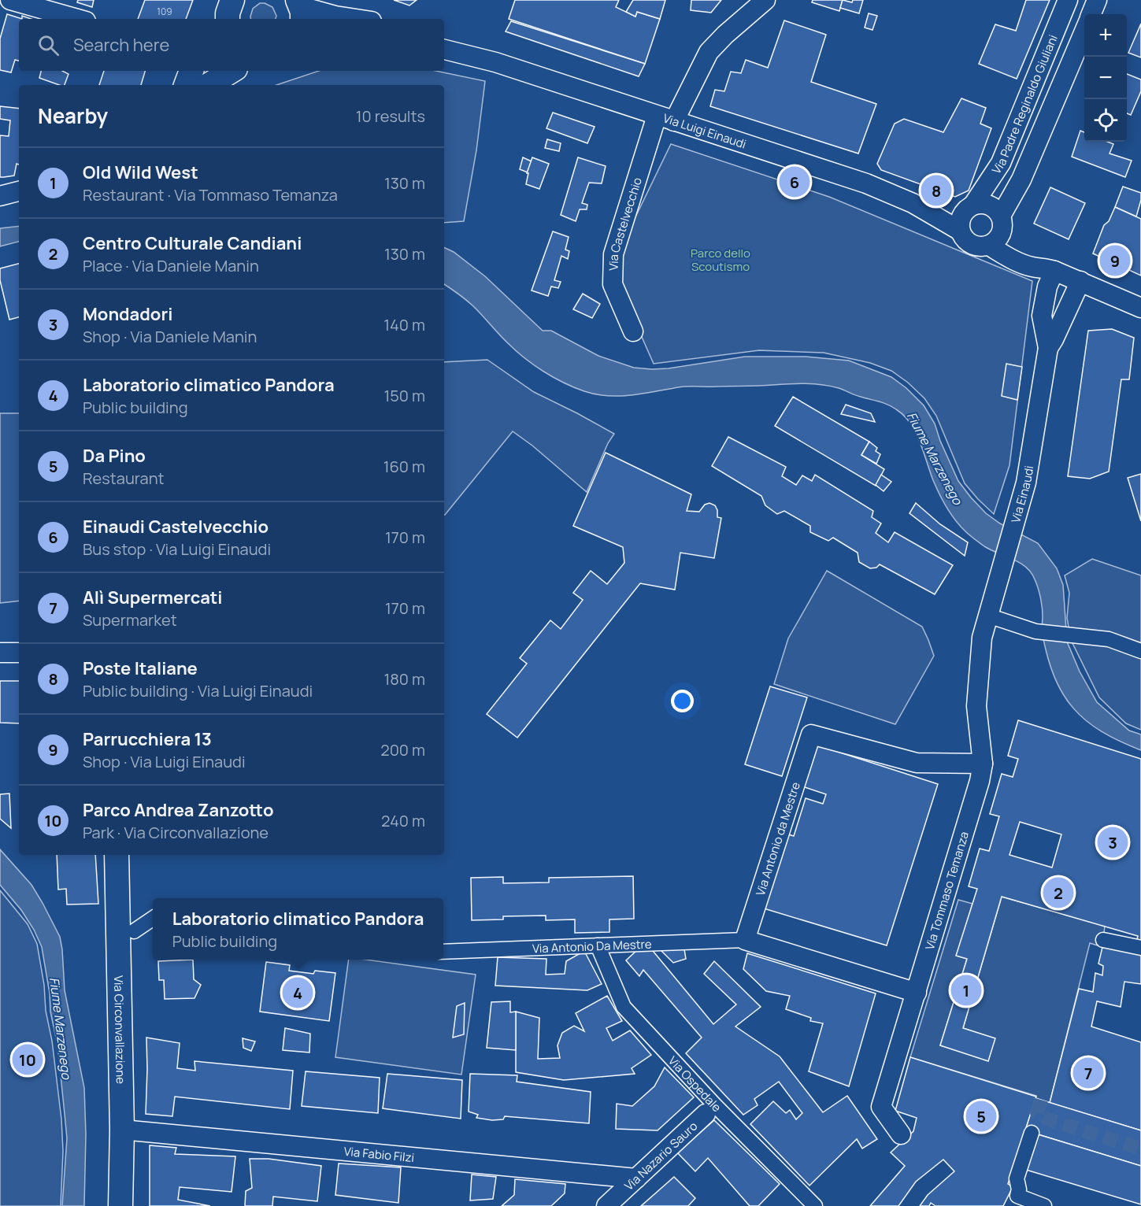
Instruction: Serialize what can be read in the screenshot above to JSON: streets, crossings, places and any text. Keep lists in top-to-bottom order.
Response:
{
  "streets": {
    "street": [
      "Via Padre Reginaldo Giuliani",
      "Via Luigi Einaudi",
      "Via Castelvecchio",
      "Via Einaudi",
      "Via Antonio da Mestre",
      "Via Tommaso Temanza",
      "Via Antonio Da Mestre",
      "Via Circonvallazione",
      "Via Ospedale",
      "Via Fabio Filzi",
      "Via Nazario Sauro"
    ]
  },
  "crossings": [
    ["Via Padre Reginaldo Giuliani", "Via Luigi Einaudi"],
    ["Via Luigi Einaudi", "Via Castelvecchio"],
    ["Via Einaudi", "Via Tommaso Temanza"],
    ["Via Antonio da Mestre", "Via Tommaso Temanza"],
    ["Via Antonio da Mestre", "Via Antonio Da Mestre"],
    ["Via Antonio Da Mestre", "Via Ospedale"],
    ["Via Circonvallazione", "Via Fabio Filzi"],
    ["Via Ospedale", "Via Nazario Sauro"],
    ["Via Fabio Filzi", "Via Nazario Sauro"]
  ],
  "water": ["Fiume Marzenego"],
  "parks": ["Parco dello Scoutismo"],
  "house_numbers": ["109"],
  "page": {
    "map_buttons": ["+", "−"],
    "search": "Search here",
    "heading": ["Nearby", "10 results"],
    "list": [
      {
        "mark": "1",
        "name": "Old Wild West",
        "note": "Restaurant · Via Tommaso Temanza",
        "value": "130 m"
      },
      {
        "mark": "2",
        "name": "Centro Culturale Candiani",
        "note": "Place · Via Daniele Manin",
        "value": "130 m"
      },
      {
        "mark": "3",
        "name": "Mondadori",
        "note": "Shop · Via Daniele Manin",
        "value": "140 m"
      },
      {
        "mark": "4",
        "name": "Laboratorio climatico Pandora",
        "note": "Public building",
        "value": "150 m"
      },
      {
        "mark": "5",
        "name": "Da Pino",
        "note": "Restaurant",
        "value": "160 m"
      },
      {
        "mark": "6",
        "name": "Einaudi Castelvecchio",
        "note": "Bus stop · Via Luigi Einaudi",
        "value": "170 m"
      },
      {
        "mark": "7",
        "name": "Alì Supermercati",
        "note": "Supermarket",
        "value": "170 m"
      },
      {
        "mark": "8",
        "name": "Poste Italiane",
        "note": "Public building · Via Luigi Einaudi",
        "value": "180 m"
      },
      {
        "mark": "9",
        "name": "Parrucchiera 13",
        "note": "Shop · Via Luigi Einaudi",
        "value": "200 m"
      },
      {
        "mark": "10",
        "name": "Parco Andrea Zanzotto",
        "note": "Park · Via Circonvallazione",
        "value": "240 m"
      }
    ],
    "pins": [
      "6",
      "8",
      "9",
      "3",
      "2",
      "1",
      "4",
      "10",
      "7",
      "5"
    ],
    "popup": ["Laboratorio climatico Pandora", "Public building"]
  }
}
